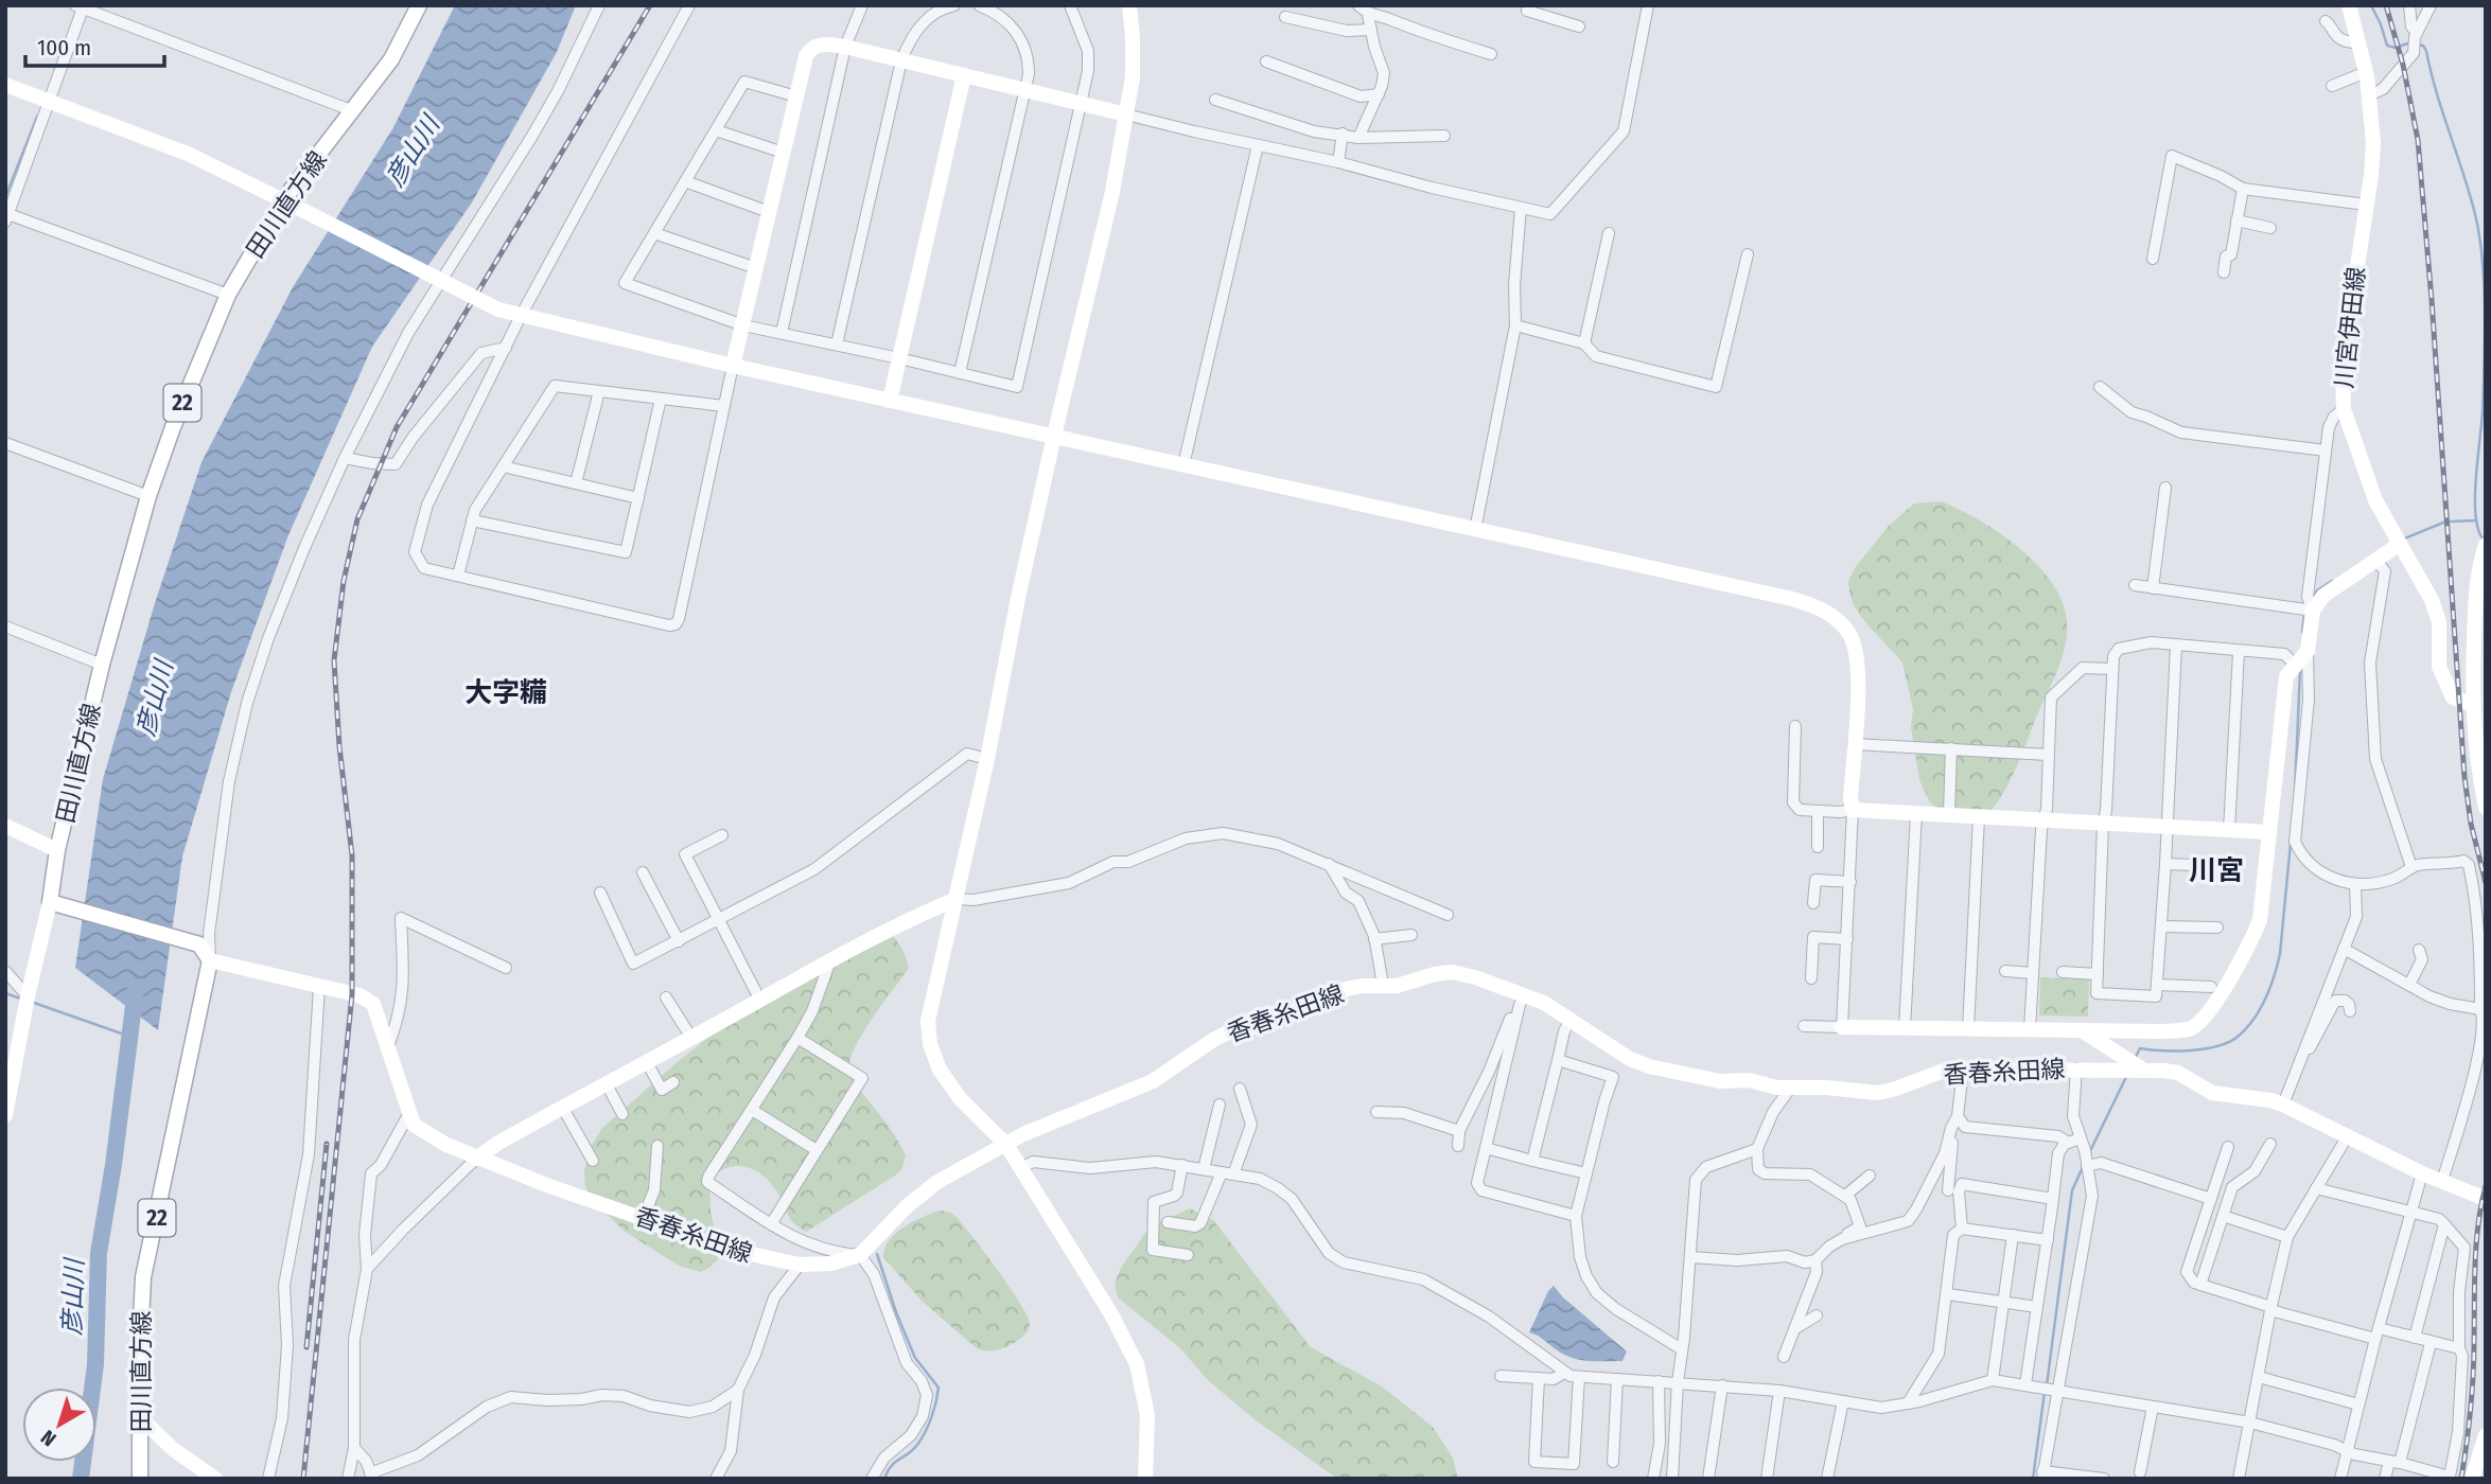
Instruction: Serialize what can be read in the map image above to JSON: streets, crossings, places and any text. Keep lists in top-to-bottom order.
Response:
{
  "streets": {
    "street": [
      "田川直方線",
      "川宮伊田線",
      "22",
      "香春糸田線"
    ]
  },
  "crossings": [
    ["田川直方線", "香春糸田線"]
  ],
  "districts": ["大字糒", "川宮"],
  "water": ["彦山川"],
  "scale_bar": "100 m",
  "north": "bottom left"
}
